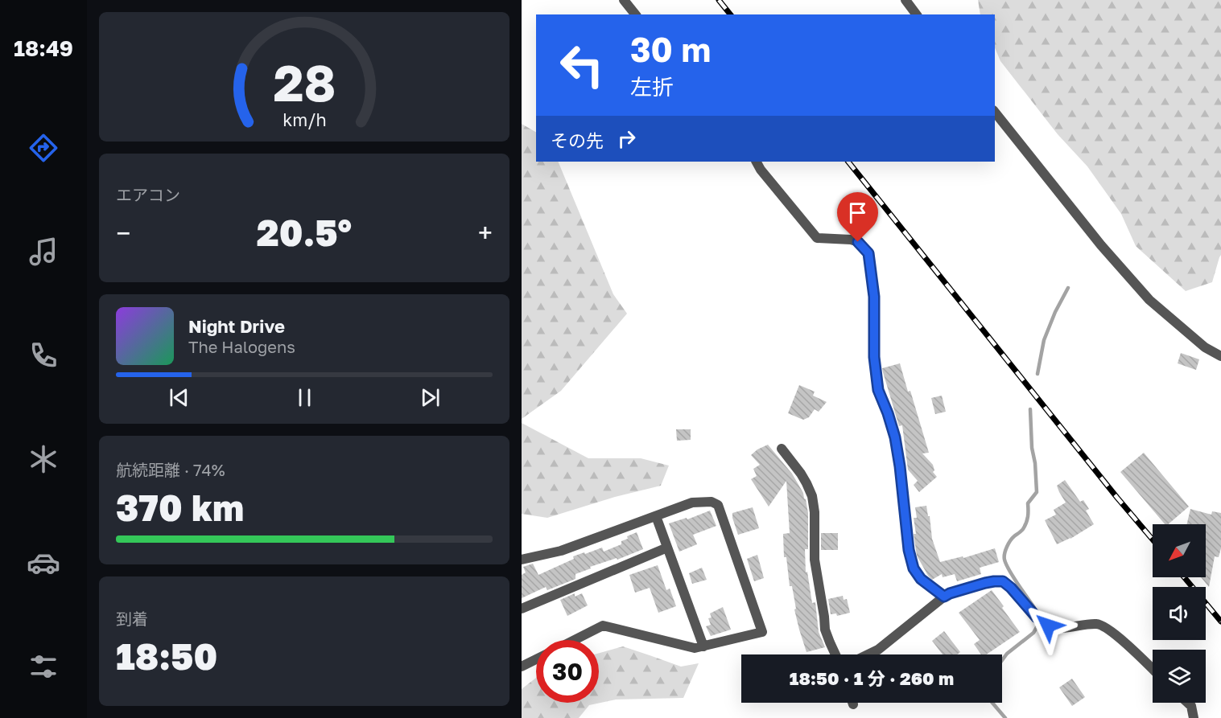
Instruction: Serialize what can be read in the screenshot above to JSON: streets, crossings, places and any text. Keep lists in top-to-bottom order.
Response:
{
  "north": "bottom left",
  "page": {
    "tabs": "18:49",
    "turn": ["30 m", "左折"],
    "then": "その先",
    "tile": [
      "エアコン",
      ["航続距離 · 74%", "370 km"],
      ["到着", "18:50"]
    ],
    "heat": ["−", "20.5°", "+"],
    "song": ["Night Drive", "The Halogens"],
    "limit": "30",
    "trip": "18:50 · 1 分 · 260 m",
    "gauge": ["28", "km/h"]
  }
}
